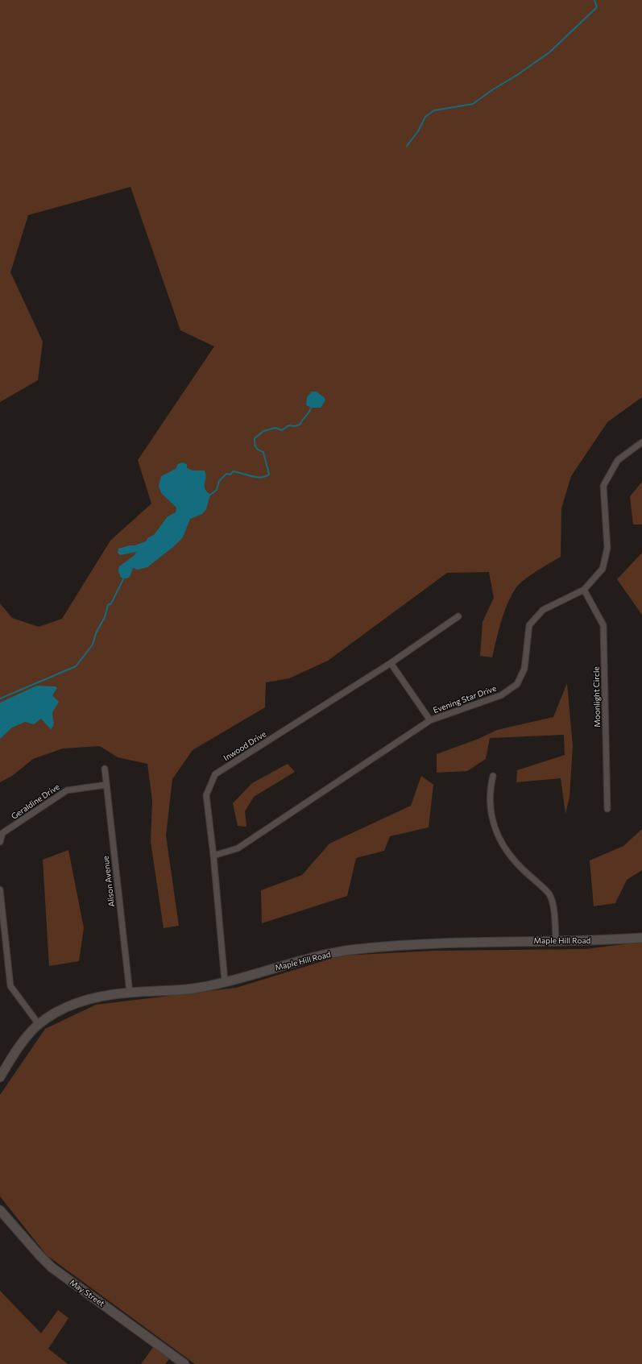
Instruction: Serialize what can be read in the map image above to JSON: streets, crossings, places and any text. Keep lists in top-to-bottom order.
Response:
{
  "streets": {
    "street": [
      "Moonlight Circle",
      "Evening Star Drive",
      "Inwood Drive",
      "Geraldine Drive",
      "Alison Avenue",
      "Maple Hill Road",
      "May Street"
    ]
  },
  "crossings": [
    ["Moonlight Circle", "Evening Star Drive"],
    ["Evening Star Drive", "Inwood Drive"],
    ["Inwood Drive", "Maple Hill Road"],
    ["Geraldine Drive", "Alison Avenue"],
    ["Alison Avenue", "Maple Hill Road"]
  ]
}
